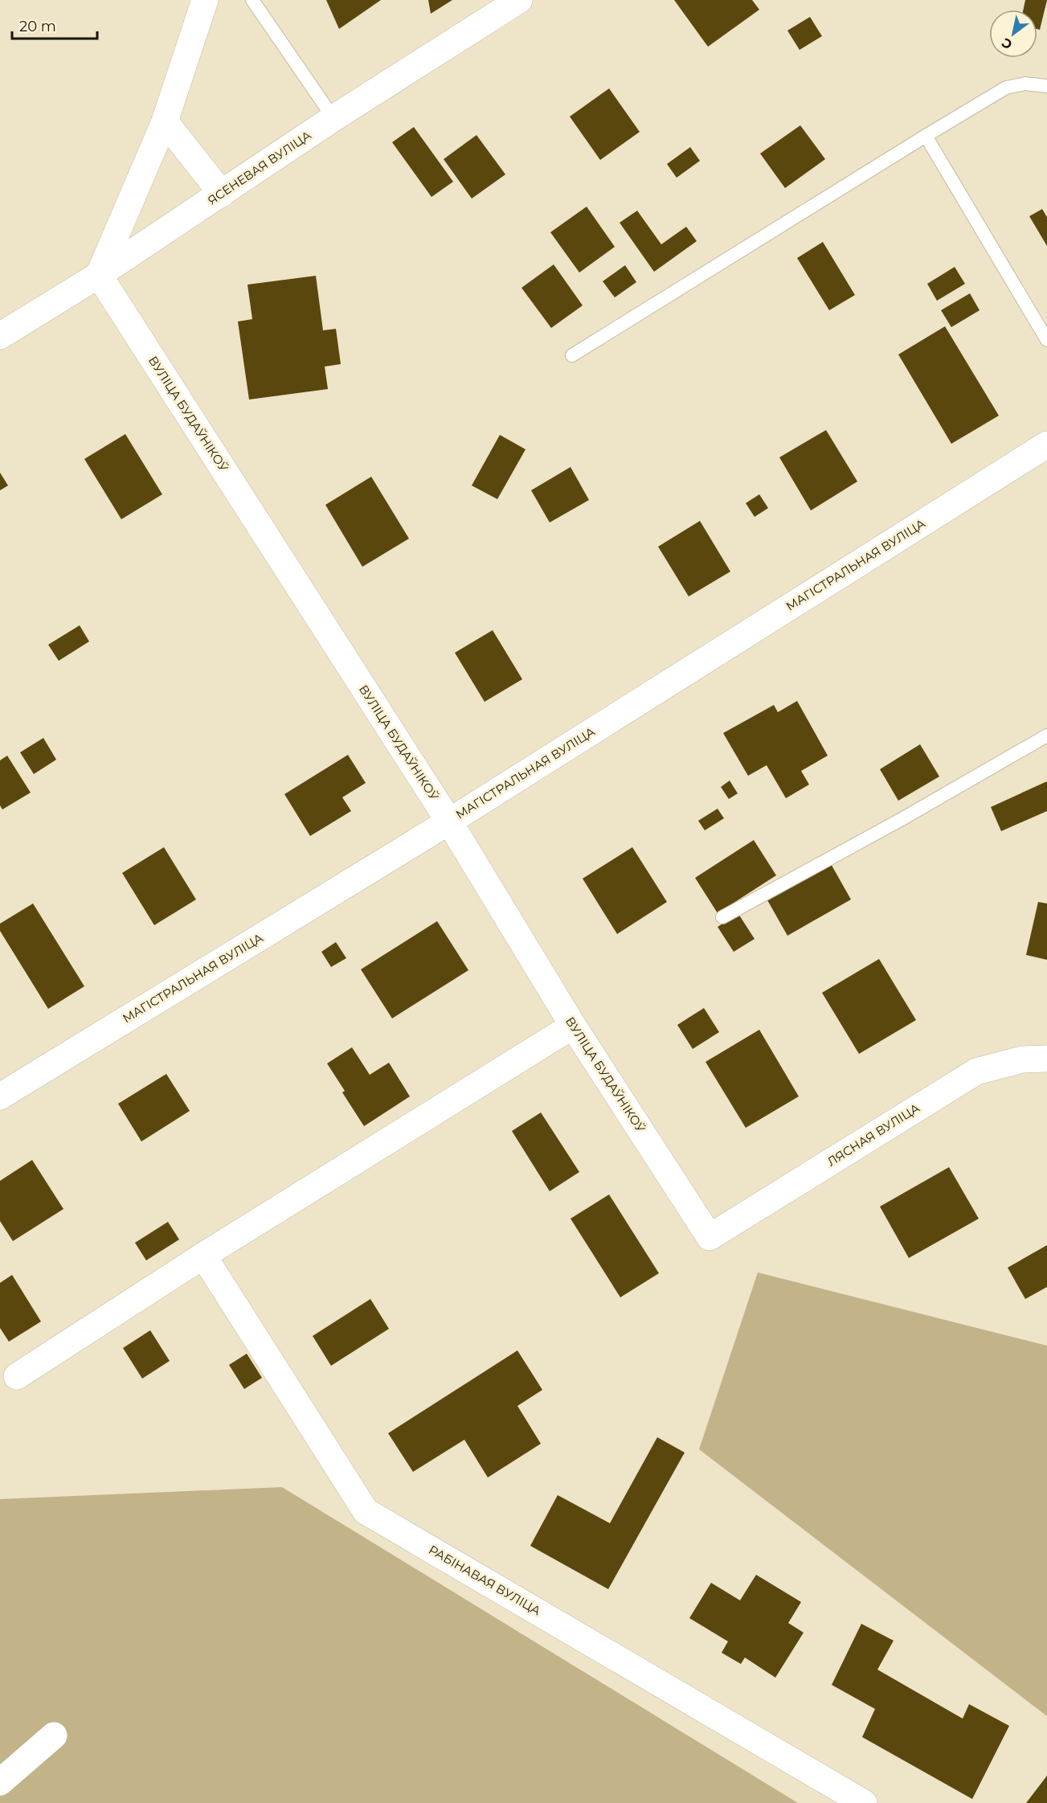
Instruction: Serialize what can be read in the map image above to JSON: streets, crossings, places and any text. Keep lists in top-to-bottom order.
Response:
{
  "streets": {
    "street": [
      "ЯСЕНЕВАЯ ВУЛІЦА",
      "ВУЛІЦА БУДАЎНІКОЎ",
      "МАГІСТРАЛЬНАЯ ВУЛІЦА",
      "ЛЯСНАЯ ВУЛІЦА",
      "РАБІНАВАЯ ВУЛІЦА"
    ]
  },
  "crossings": [
    ["ЯСЕНЕВАЯ ВУЛІЦА", "ВУЛІЦА БУДАЎНІКОЎ"],
    ["ВУЛІЦА БУДАЎНІКОЎ", "МАГІСТРАЛЬНАЯ ВУЛІЦА"],
    ["ВУЛІЦА БУДАЎНІКОЎ", "ЛЯСНАЯ ВУЛІЦА"]
  ],
  "scale_bar": "20 m",
  "north": "bottom left"
}
